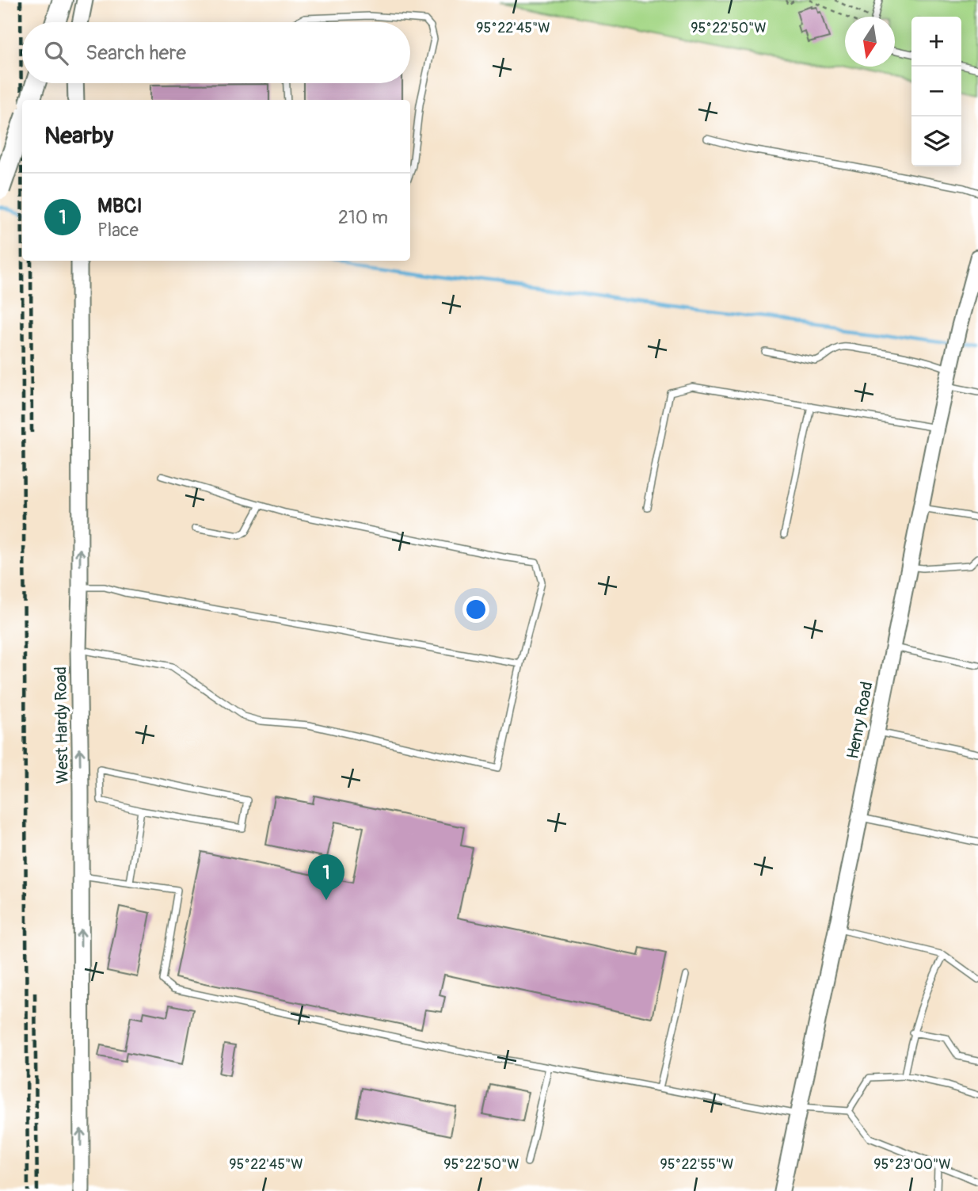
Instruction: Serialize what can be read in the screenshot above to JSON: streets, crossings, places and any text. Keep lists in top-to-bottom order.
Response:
{
  "streets": {
    "main road": ["Henry Road", "West Hardy Road"]
  },
  "one_way": ["West Hardy Road"],
  "north": "bottom",
  "page": {
    "map_buttons": ["+", "−"],
    "search": "Search here",
    "heading": "Nearby",
    "list": [
      {
        "mark": "1",
        "name": "MBCI",
        "note": "Place",
        "value": "210 m"
      }
    ],
    "pins": "1"
  },
  "coordinates": [
    "95°22'45\"W",
    "95°22'50\"W",
    "95°22'55\"W",
    "95°23'00\"W"
  ]
}
